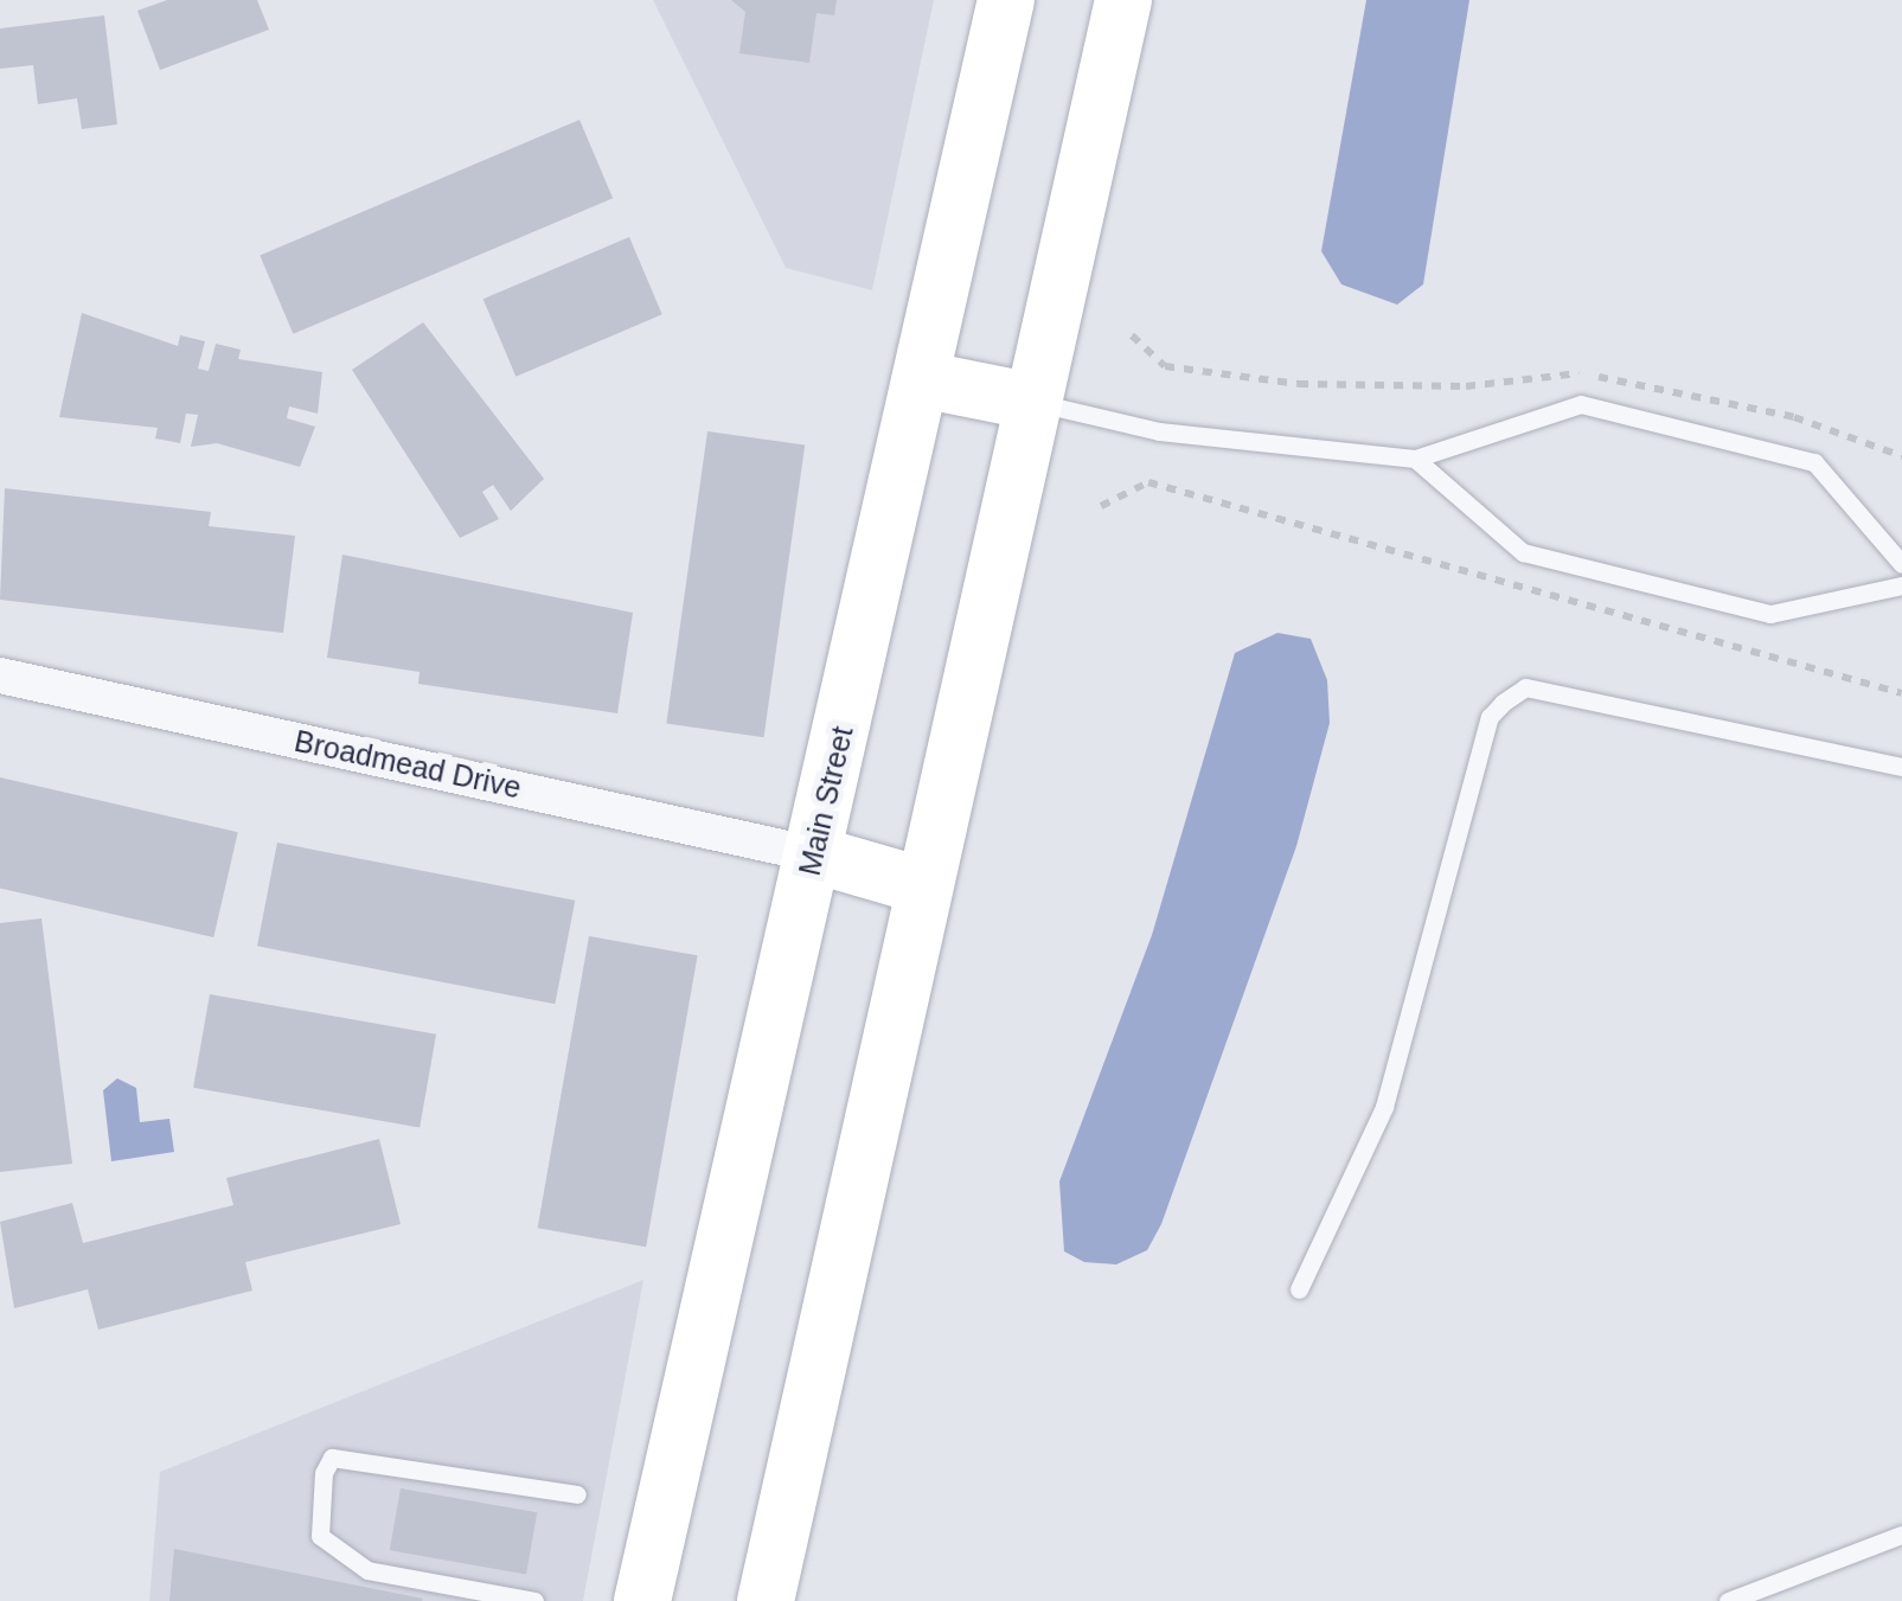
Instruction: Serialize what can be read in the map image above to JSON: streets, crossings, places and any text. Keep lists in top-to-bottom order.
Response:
{
  "streets": {
    "main road": ["Main Street"],
    "street": ["Broadmead Drive"]
  },
  "crossings": [
    ["Broadmead Drive", "Main Street"]
  ]
}
